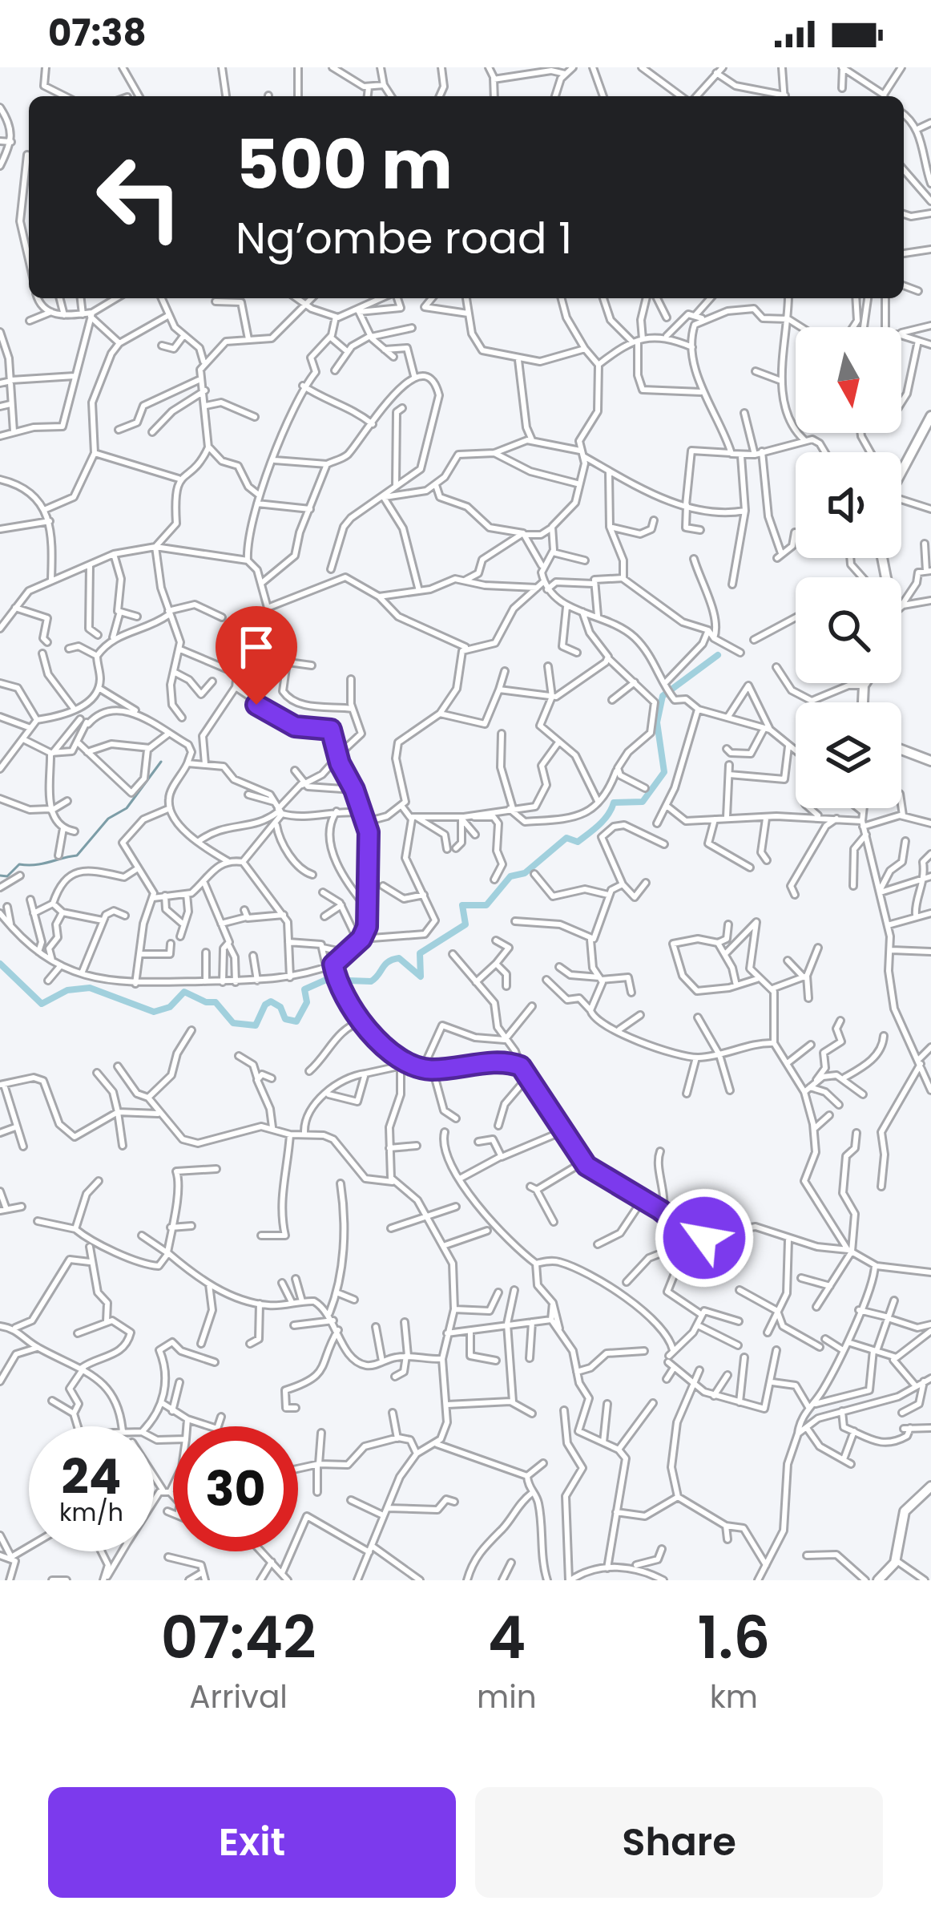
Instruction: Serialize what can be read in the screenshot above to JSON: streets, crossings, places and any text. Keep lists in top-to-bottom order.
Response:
{
  "north": "bottom",
  "page": {
    "status": "07:38",
    "turn": ["500 m", "Ng’ombe road 1"],
    "speed": "24 km/h",
    "limit": "30",
    "eta": [
      "07:42",
      "Arrival",
      "4",
      "min",
      "1.6",
      "km"
    ],
    "buttons": ["Exit", "Share"]
  }
}
